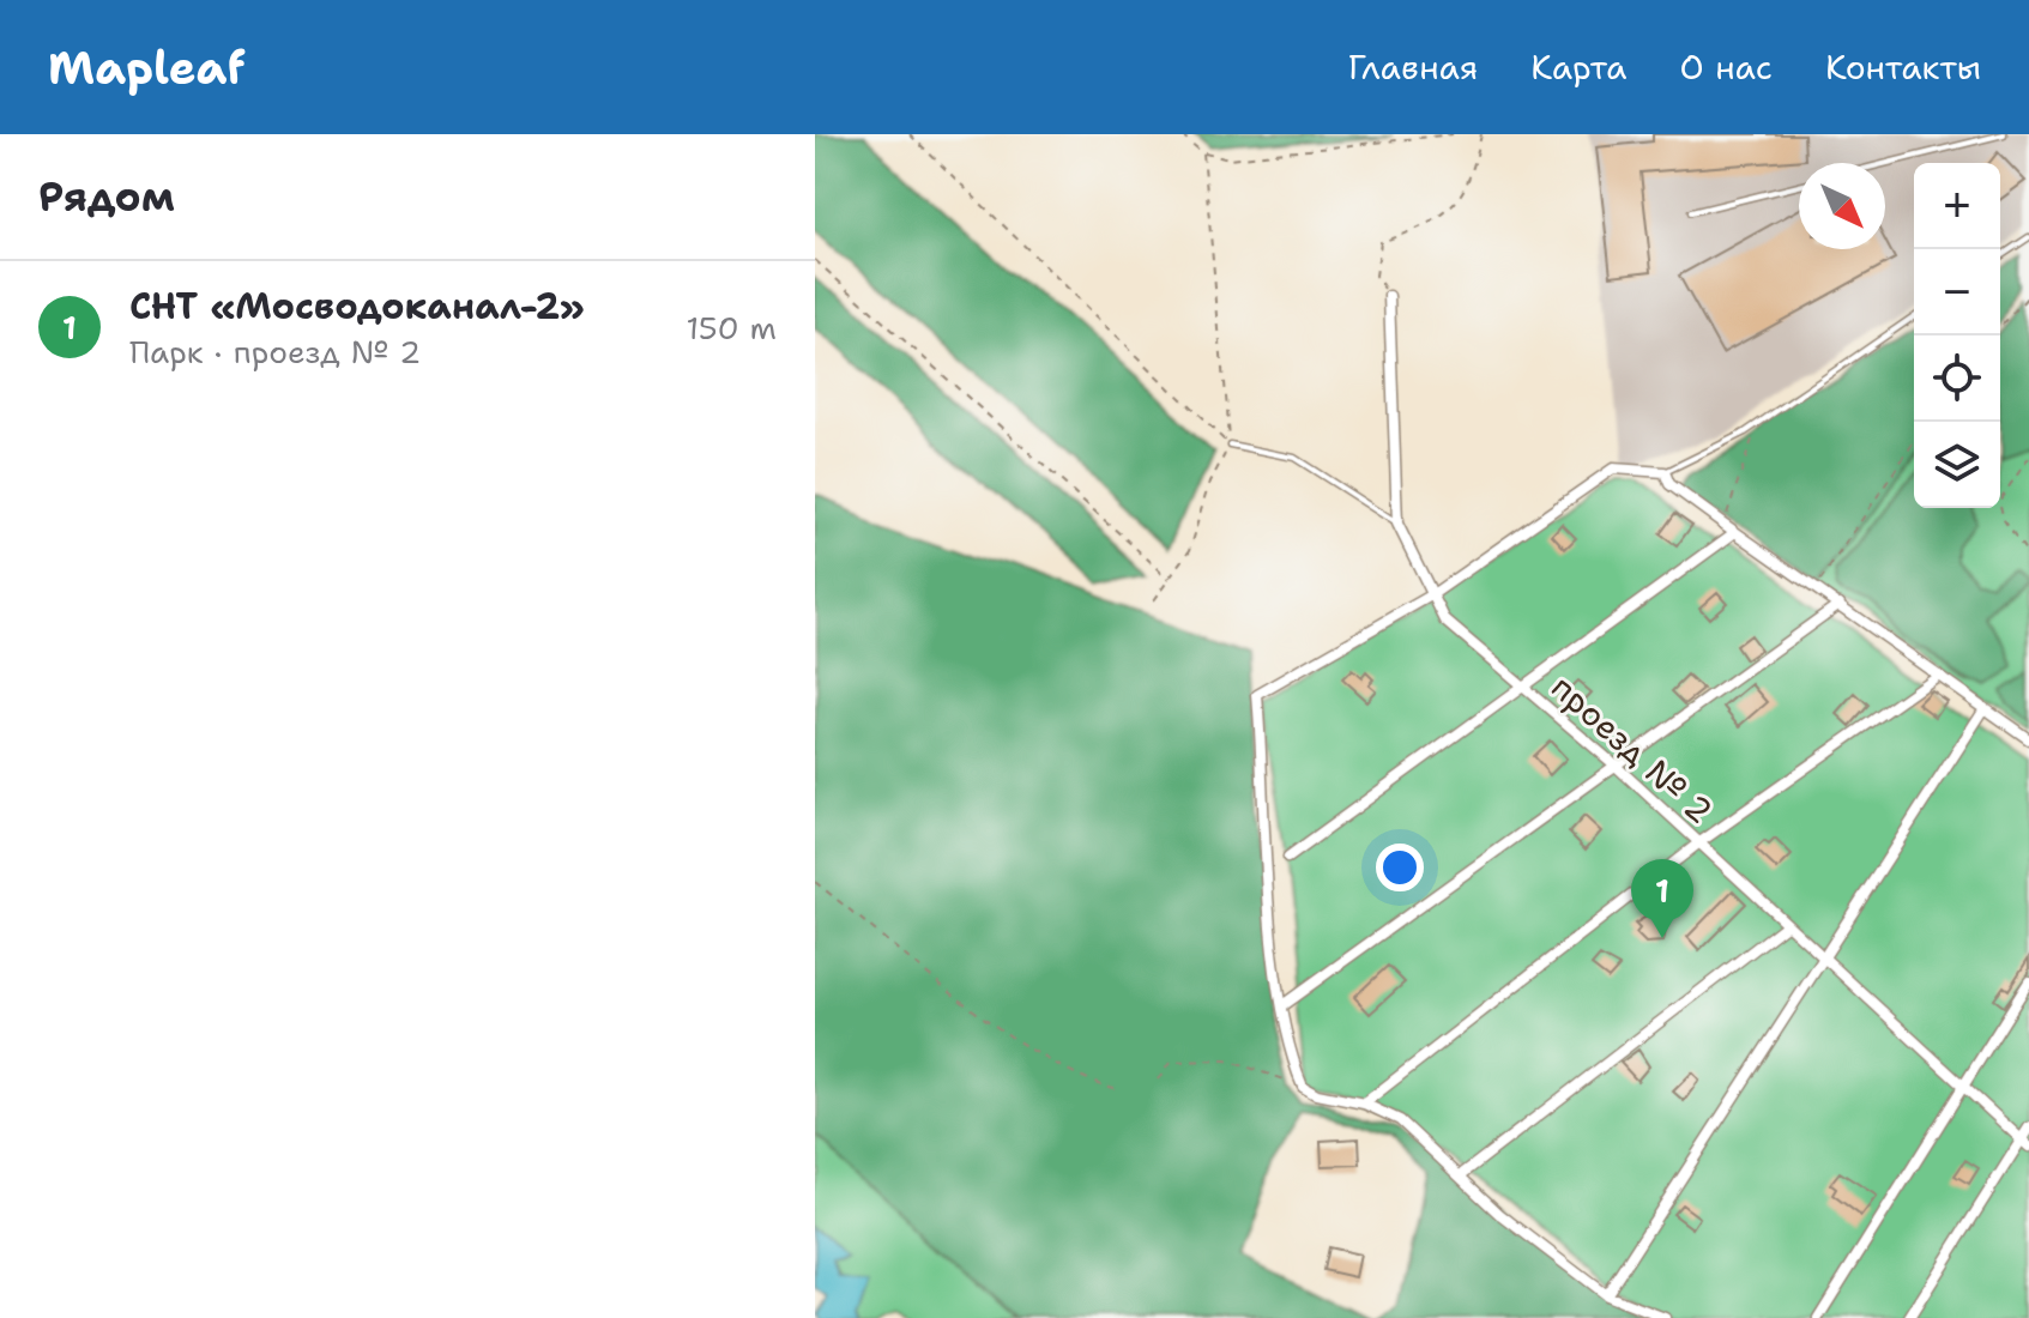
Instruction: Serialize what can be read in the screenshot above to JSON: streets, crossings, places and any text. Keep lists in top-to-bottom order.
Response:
{
  "streets": {
    "street": ["проезд № 2"]
  },
  "north": "bottom right",
  "page": {
    "header": "Mapleaf",
    "nav": [
      "Главная",
      "Карта",
      "О нас",
      "Контакты"
    ],
    "heading": "Рядом",
    "map_buttons": ["+", "−"],
    "list": [
      {
        "mark": "1",
        "name": "СНТ «Мосводоканал-2»",
        "note": "Парк · проезд № 2",
        "value": "150 m"
      }
    ],
    "pins": "1"
  }
}
